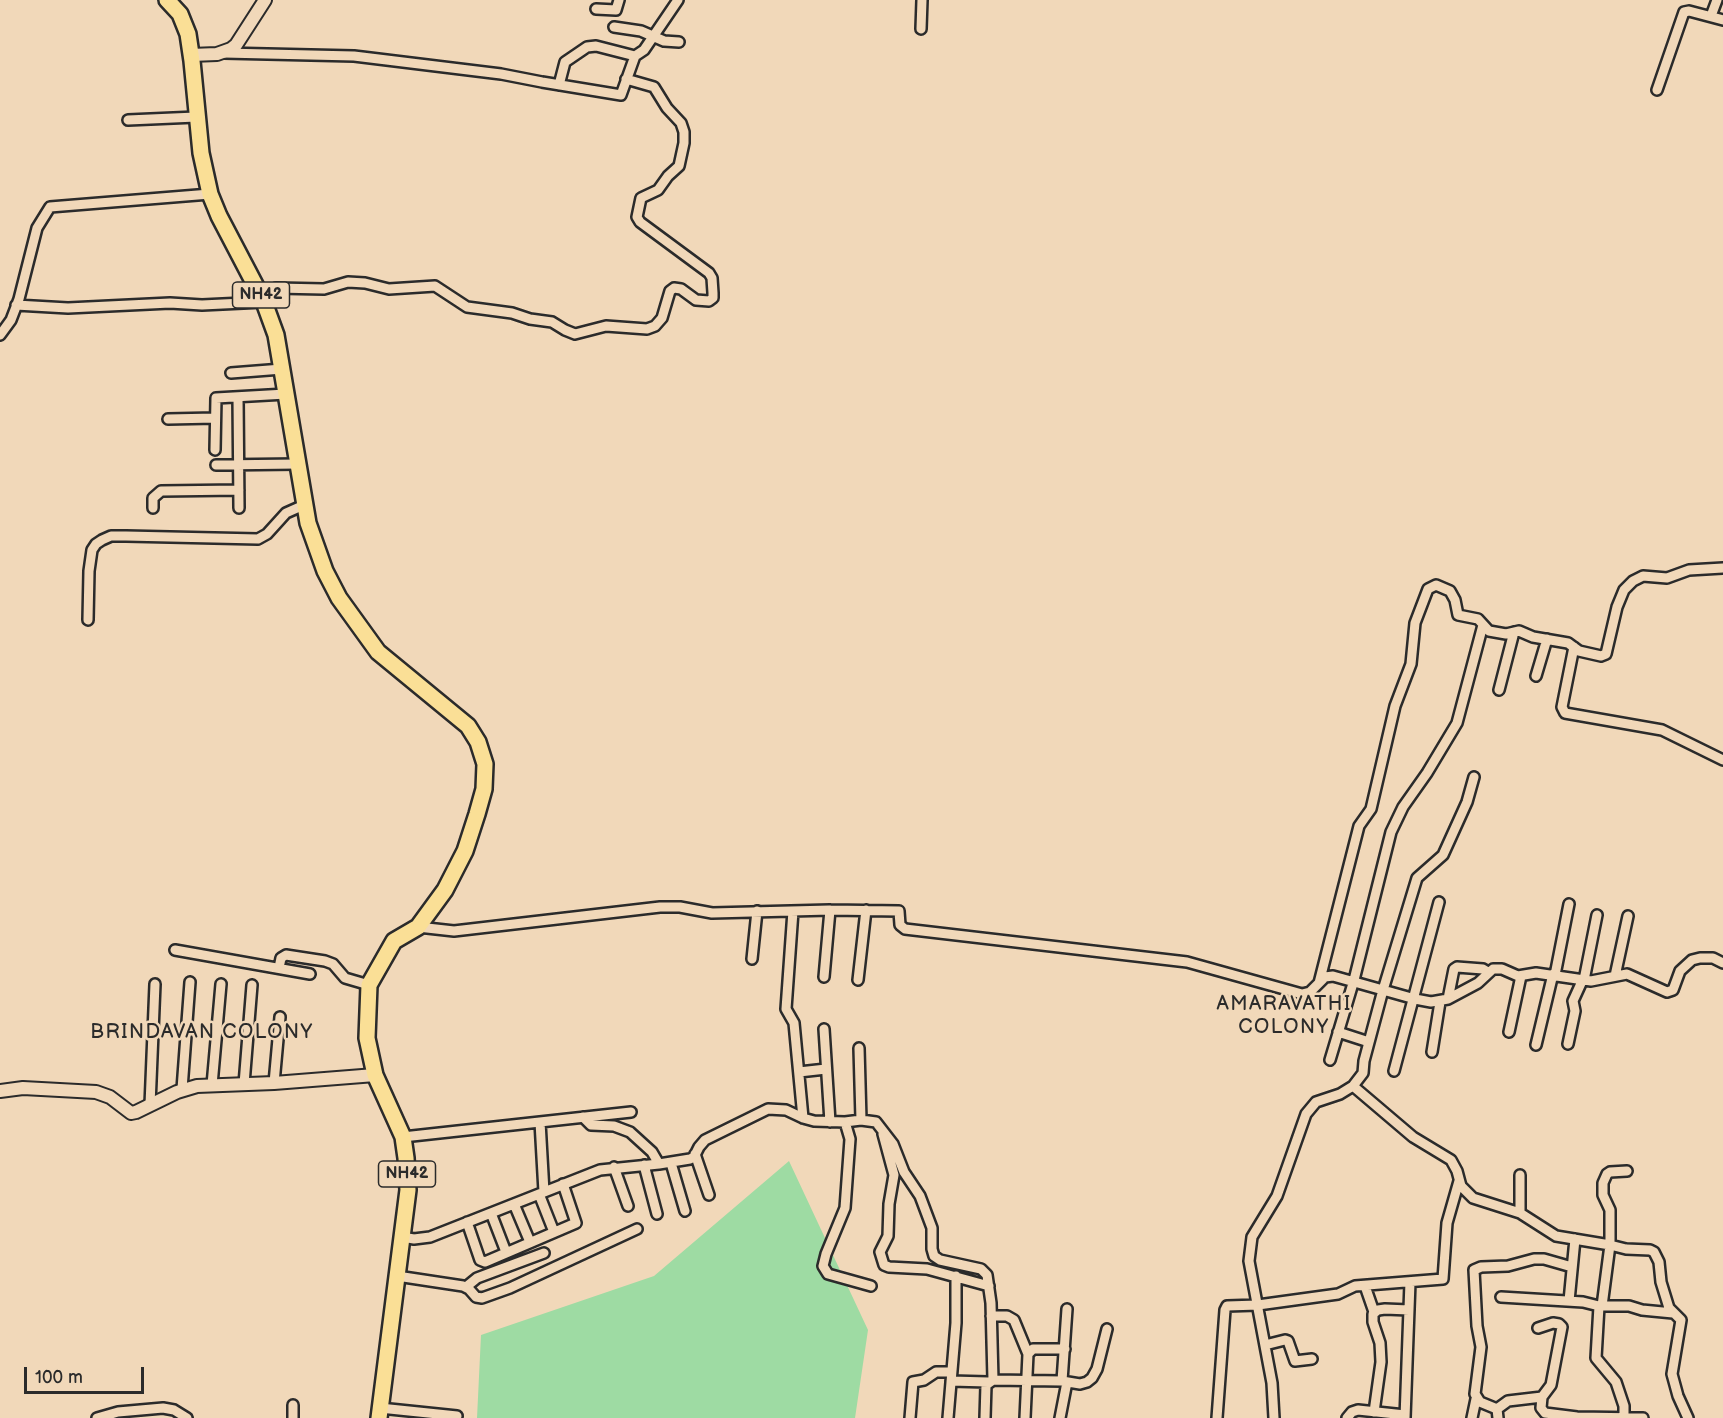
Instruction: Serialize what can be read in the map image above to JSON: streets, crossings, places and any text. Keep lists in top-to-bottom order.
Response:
{
  "streets": {
    "highway": ["NH42"]
  },
  "districts": ["AMARAVATHI COLONY", "BRINDAVAN COLONY"],
  "scale_bar": "100 m"
}
